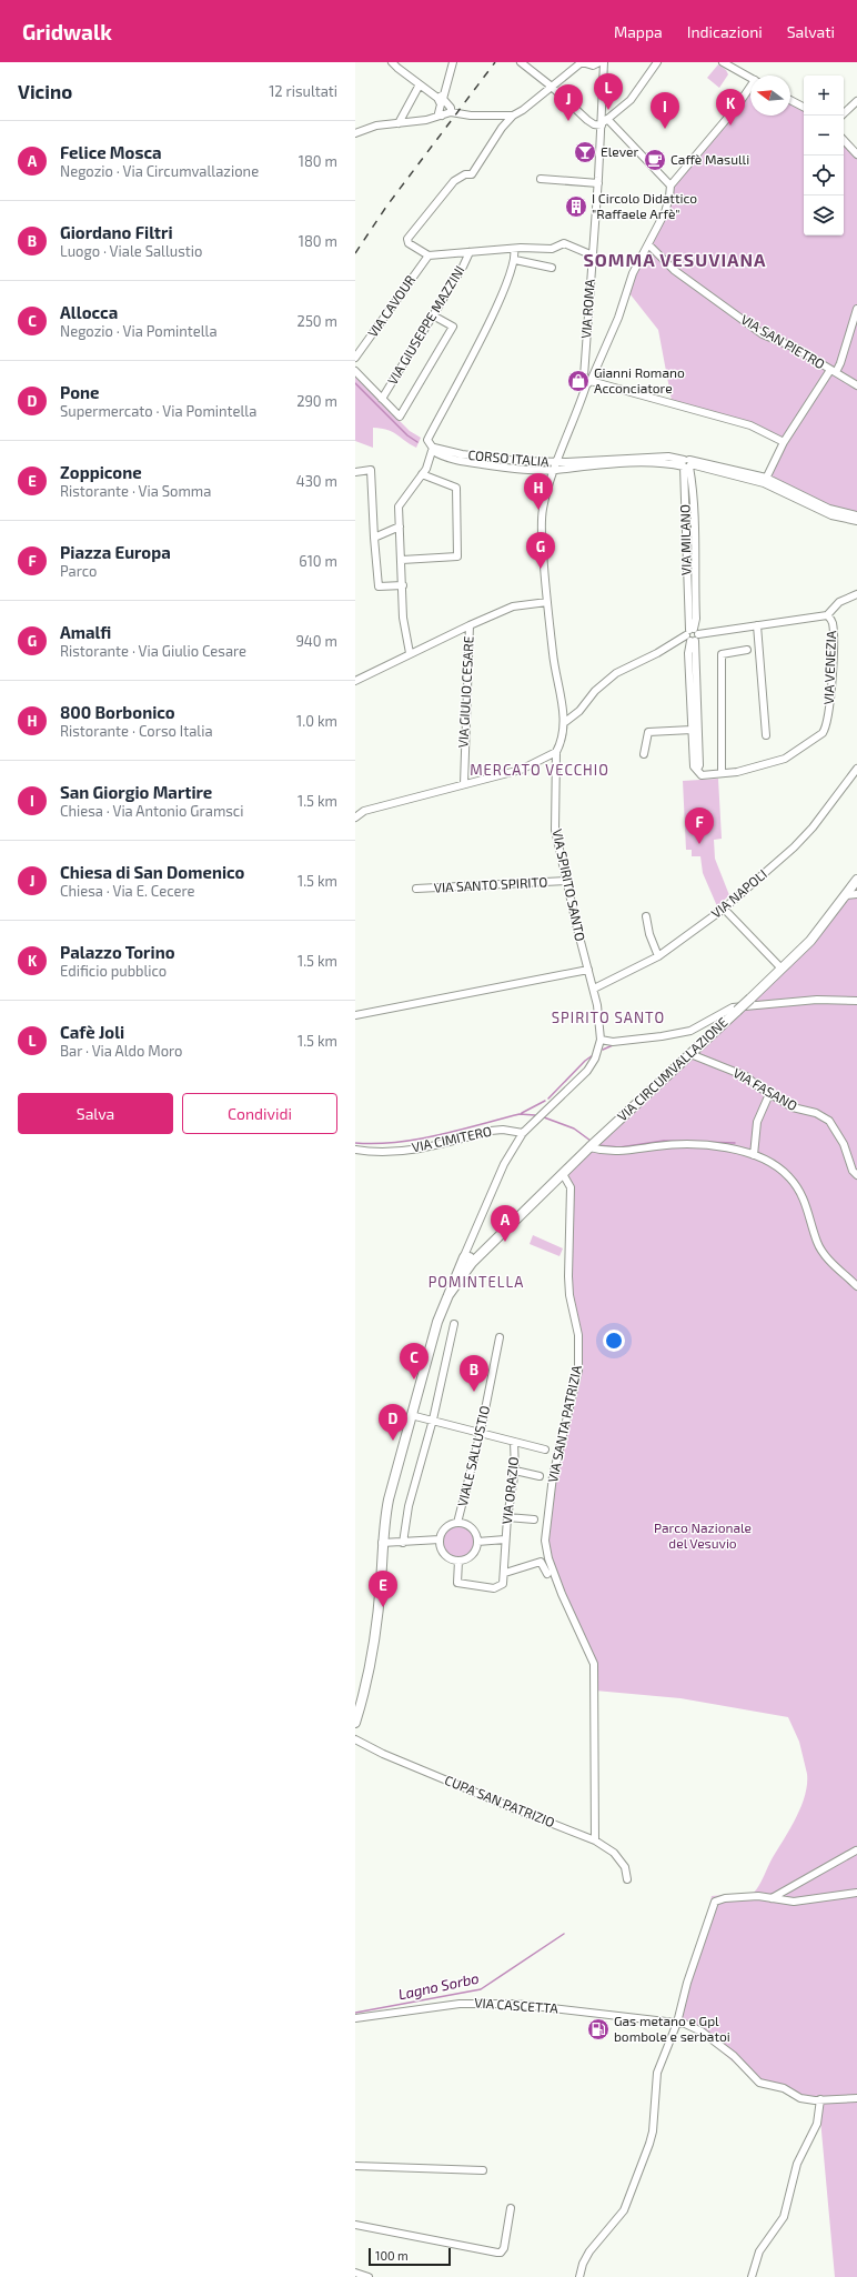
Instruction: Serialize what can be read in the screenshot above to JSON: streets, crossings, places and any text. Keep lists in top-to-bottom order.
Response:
{
  "streets": {
    "main road": ["VIA CIRCUMVALLAZIONE"],
    "street": [
      "VIA CAVOUR",
      "VIA ROMA",
      "VIA GIUSEPPE MAZZINI",
      "VIA SAN PIETRO",
      "CORSO ITALIA",
      "VIA MILANO",
      "VIA VENEZIA",
      "VIA GIULIO CESARE",
      "VIA SANTO SPIRITO",
      "VIA SPIRITO SANTO",
      "VIA NAPOLI",
      "VIA FASANO",
      "VIA CIMITERO",
      "VIA SANTA PATRIZIA",
      "VIALE SALLUSTIO",
      "VIA ORAZIO",
      "CUPA SAN PATRIZIO",
      "VIA CASCETTA"
    ]
  },
  "crossings": [
    ["CORSO ITALIA", "VIA MILANO"],
    ["VIA MILANO", "VIA VENEZIA"],
    ["VIA VENEZIA", "VIA SPIRITO SANTO"],
    ["VIA SANTO SPIRITO", "VIA SPIRITO SANTO"],
    ["VIA SPIRITO SANTO", "VIA NAPOLI"],
    ["VIA SPIRITO SANTO", "VIA CIRCUMVALLAZIONE"],
    ["VIA SPIRITO SANTO", "VIA CIMITERO"],
    ["VIA CIRCUMVALLAZIONE", "VIA FASANO"],
    ["VIA CIRCUMVALLAZIONE", "VIA SANTA PATRIZIA"],
    ["VIA SANTA PATRIZIA", "CUPA SAN PATRIZIO"],
    ["VIALE SALLUSTIO", "VIA ORAZIO"]
  ],
  "districts": [
    "SOMMA VESUVIANA",
    "MERCATO VECCHIO",
    "SPIRITO SANTO",
    "POMINTELLA"
  ],
  "water": ["Lagno Sorbo"],
  "parks": ["Parco Nazionale del Vesuvio"],
  "places": {
    "bar": ["Elever"],
    "cafe": ["Caffè Masulli"],
    "building": ["I Circolo Didattico \"Raffaele Arfè\""],
    "shop": ["Gianni Romano Acconciatore"],
    "fuel station": ["Gas metano e Gpl bombole e serbatoi"]
  },
  "scale_bar": "100 m",
  "north": "left",
  "page": {
    "header": "Gridwalk",
    "nav": ["Mappa", "Indicazioni", "Salvati"],
    "heading": ["Vicino", "12 risultati"],
    "pins": [
      "L",
      "J",
      "K",
      "I",
      "H",
      "G",
      "F",
      "A",
      "C",
      "B",
      "D",
      "E"
    ],
    "map_buttons": ["+", "−"],
    "list": [
      {
        "mark": "A",
        "name": "Felice Mosca",
        "note": "Negozio · Via Circumvallazione",
        "value": "180 m"
      },
      {
        "mark": "B",
        "name": "Giordano Filtri",
        "note": "Luogo · Viale Sallustio",
        "value": "180 m"
      },
      {
        "mark": "C",
        "name": "Allocca",
        "note": "Negozio · Via Pomintella",
        "value": "250 m"
      },
      {
        "mark": "D",
        "name": "Pone",
        "note": "Supermercato · Via Pomintella",
        "value": "290 m"
      },
      {
        "mark": "E",
        "name": "Zoppicone",
        "note": "Ristorante · Via Somma",
        "value": "430 m"
      },
      {
        "mark": "F",
        "name": "Piazza Europa",
        "note": "Parco",
        "value": "610 m"
      },
      {
        "mark": "G",
        "name": "Amalfi",
        "note": "Ristorante · Via Giulio Cesare",
        "value": "940 m"
      },
      {
        "mark": "H",
        "name": "800 Borbonico",
        "note": "Ristorante · Corso Italia",
        "value": "1.0 km"
      },
      {
        "mark": "I",
        "name": "San Giorgio Martire",
        "note": "Chiesa · Via Antonio Gramsci",
        "value": "1.5 km"
      },
      {
        "mark": "J",
        "name": "Chiesa di San Domenico",
        "note": "Chiesa · Via E. Cecere",
        "value": "1.5 km"
      },
      {
        "mark": "K",
        "name": "Palazzo Torino",
        "note": "Edificio pubblico",
        "value": "1.5 km"
      },
      {
        "mark": "L",
        "name": "Cafè Joli",
        "note": "Bar · Via Aldo Moro",
        "value": "1.5 km"
      }
    ],
    "buttons": ["Salva", "Condividi"],
    "scale": "100 m"
  }
}
